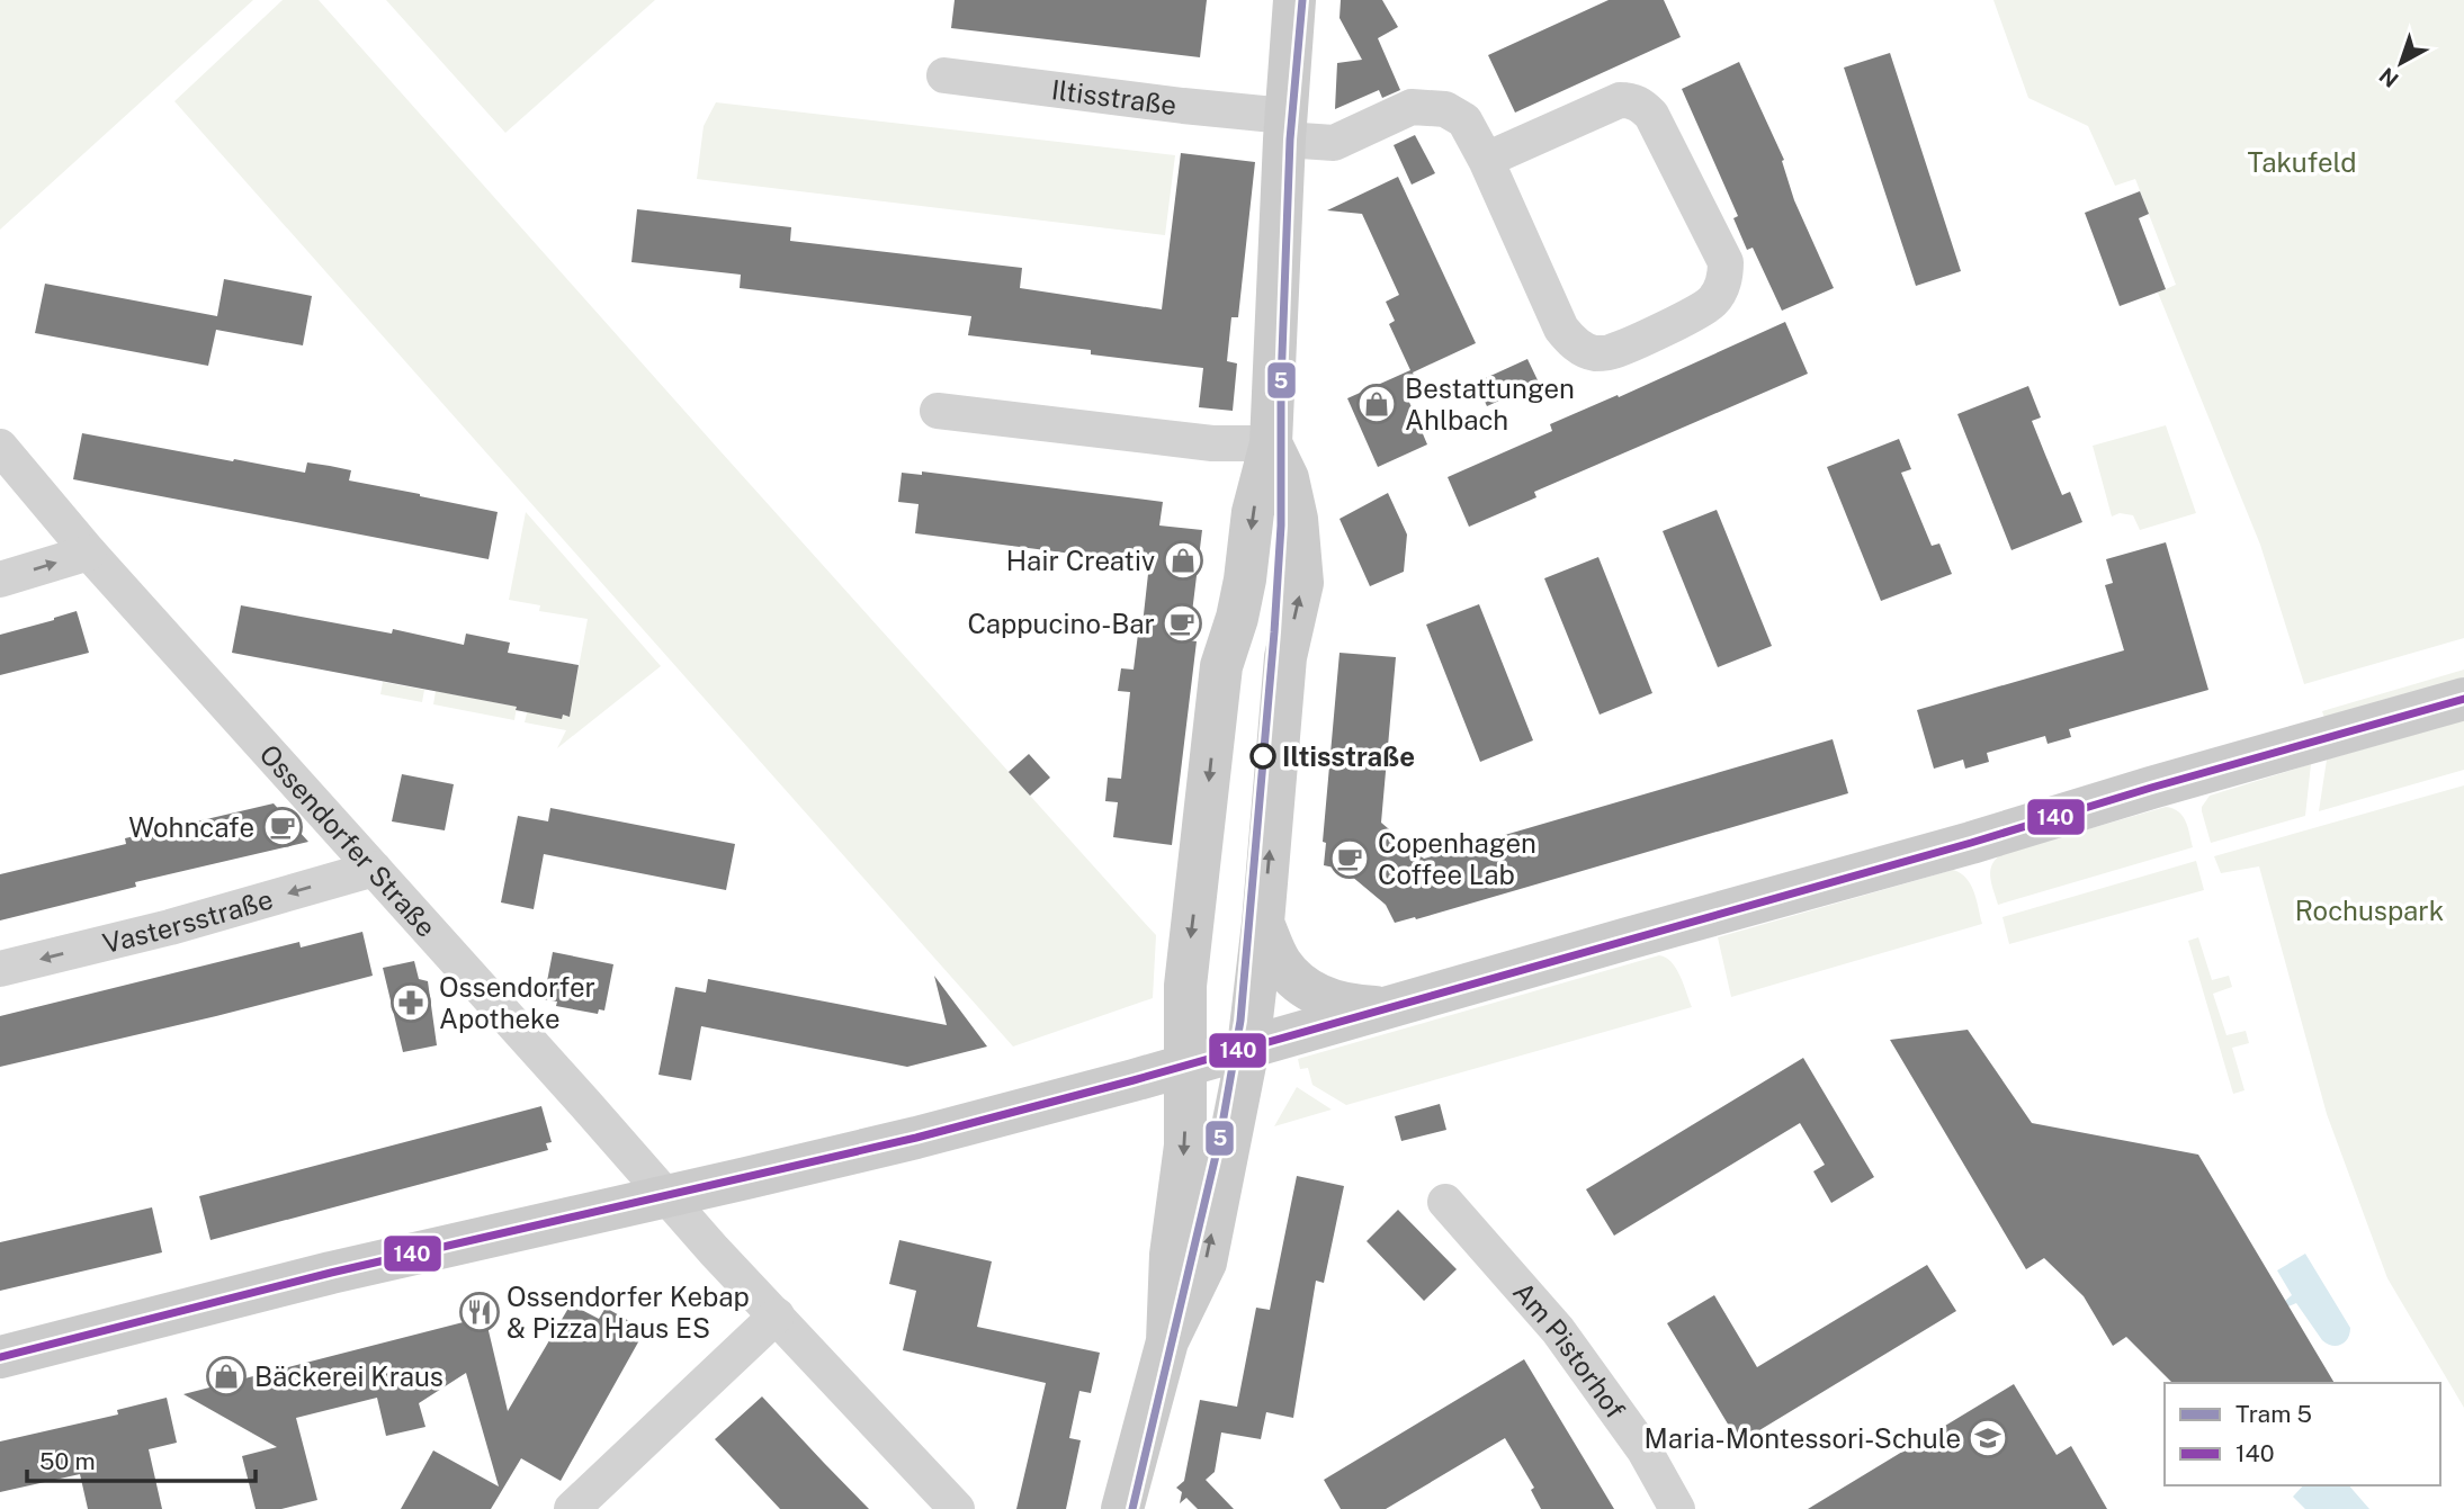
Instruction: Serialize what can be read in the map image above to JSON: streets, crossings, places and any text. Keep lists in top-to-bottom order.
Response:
{
  "streets": {
    "street": [
      "Iltisstraße",
      "Ossendorfer Straße",
      "Vastersstraße",
      "Am Pistorhof"
    ]
  },
  "crossings": [
    ["Ossendorfer Straße", "Vastersstraße"]
  ],
  "one_way": ["Vastersstraße"],
  "parks": ["Takufeld", "Rochuspark"],
  "places": {
    "shop": ["Bestattungen Ahlbach", "Hair Creativ", "Bäckerei Kraus"],
    "cafe": ["Cappucino-Bar", "Wohncafe", "Copenhagen Coffee Lab"],
    "other": ["Iltisstraße"],
    "pharmacy": ["Ossendorfer Apotheke"],
    "restaurant": ["Ossendorfer Kebap & Pizza Haus ES"],
    "school or university": ["Maria-Montessori-Schule"]
  },
  "lines": ["tram line 5", "transit line 140"],
  "legend": ["Tram 5", "140"],
  "scale_bar": "50 m",
  "north": "bottom left"
}
